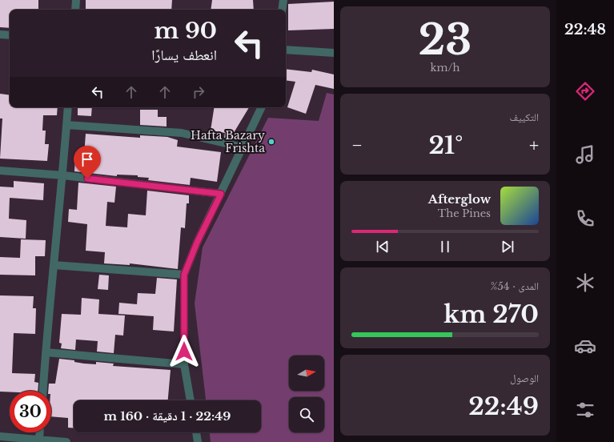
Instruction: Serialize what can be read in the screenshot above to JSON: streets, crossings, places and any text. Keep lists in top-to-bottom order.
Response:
{
  "places": ["Hafta Bazary Frishta"],
  "north": "right",
  "page": {
    "tabs": "22:48",
    "tile": [
      ["23", "km/h"],
      "التكييف",
      ["المدى · 54%", "270 km"],
      ["الوصول", "22:49"]
    ],
    "turn": ["90 m", "انعطف يسارًا"],
    "heat": ["−", "21°", "+"],
    "song": ["Afterglow", "The Pines"],
    "limit": "30",
    "trip": "22:49 · 1 دقيقة · 160 m"
  }
}
